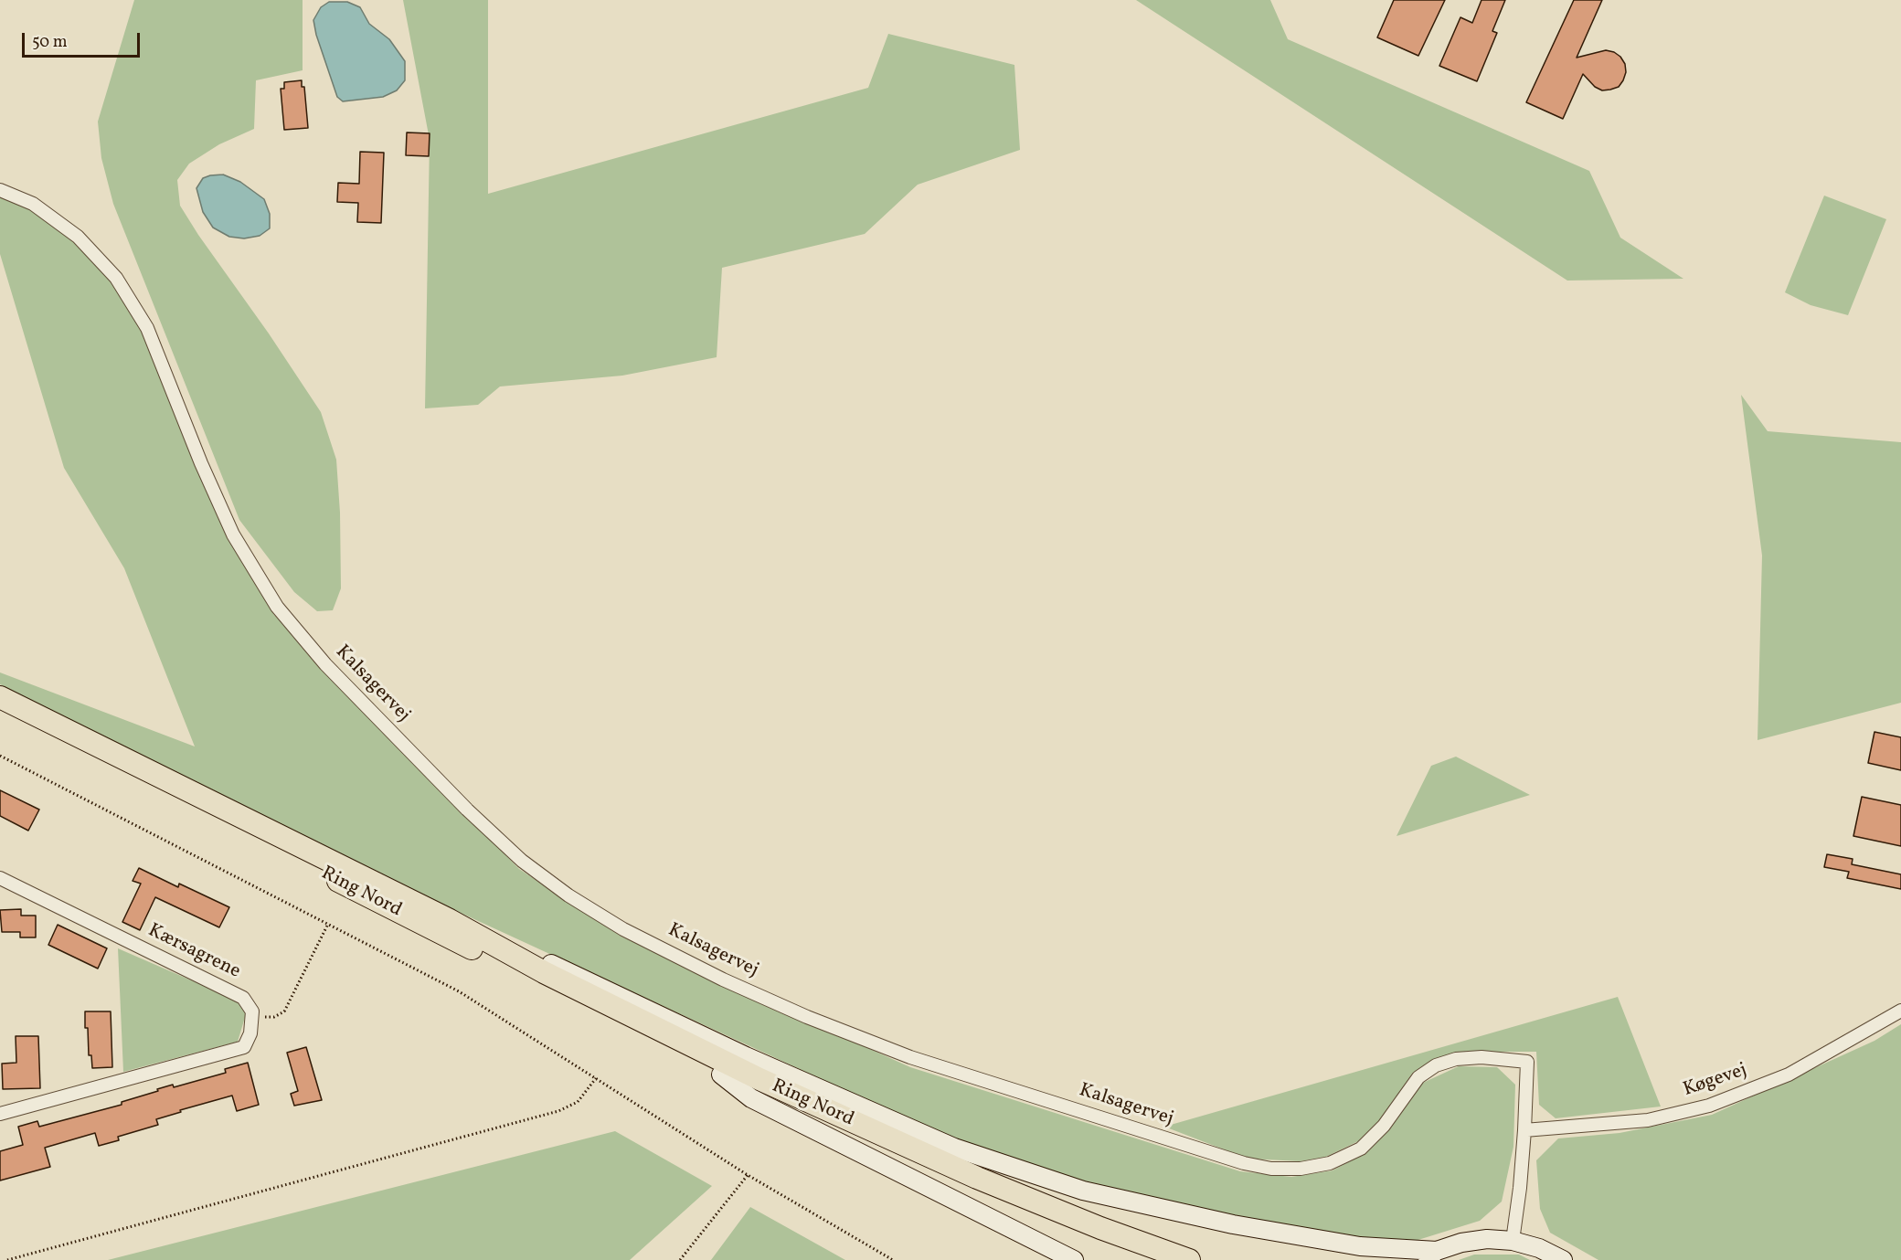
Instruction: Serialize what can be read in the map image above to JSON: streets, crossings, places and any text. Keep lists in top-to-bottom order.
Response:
{
  "streets": {
    "highway": ["Ring Nord"],
    "street": ["Kalsagervej", "Kærsagrene", "Køgevej"]
  },
  "crossings": [
    ["Kalsagervej", "Køgevej"]
  ],
  "scale_bar": "50 m"
}
